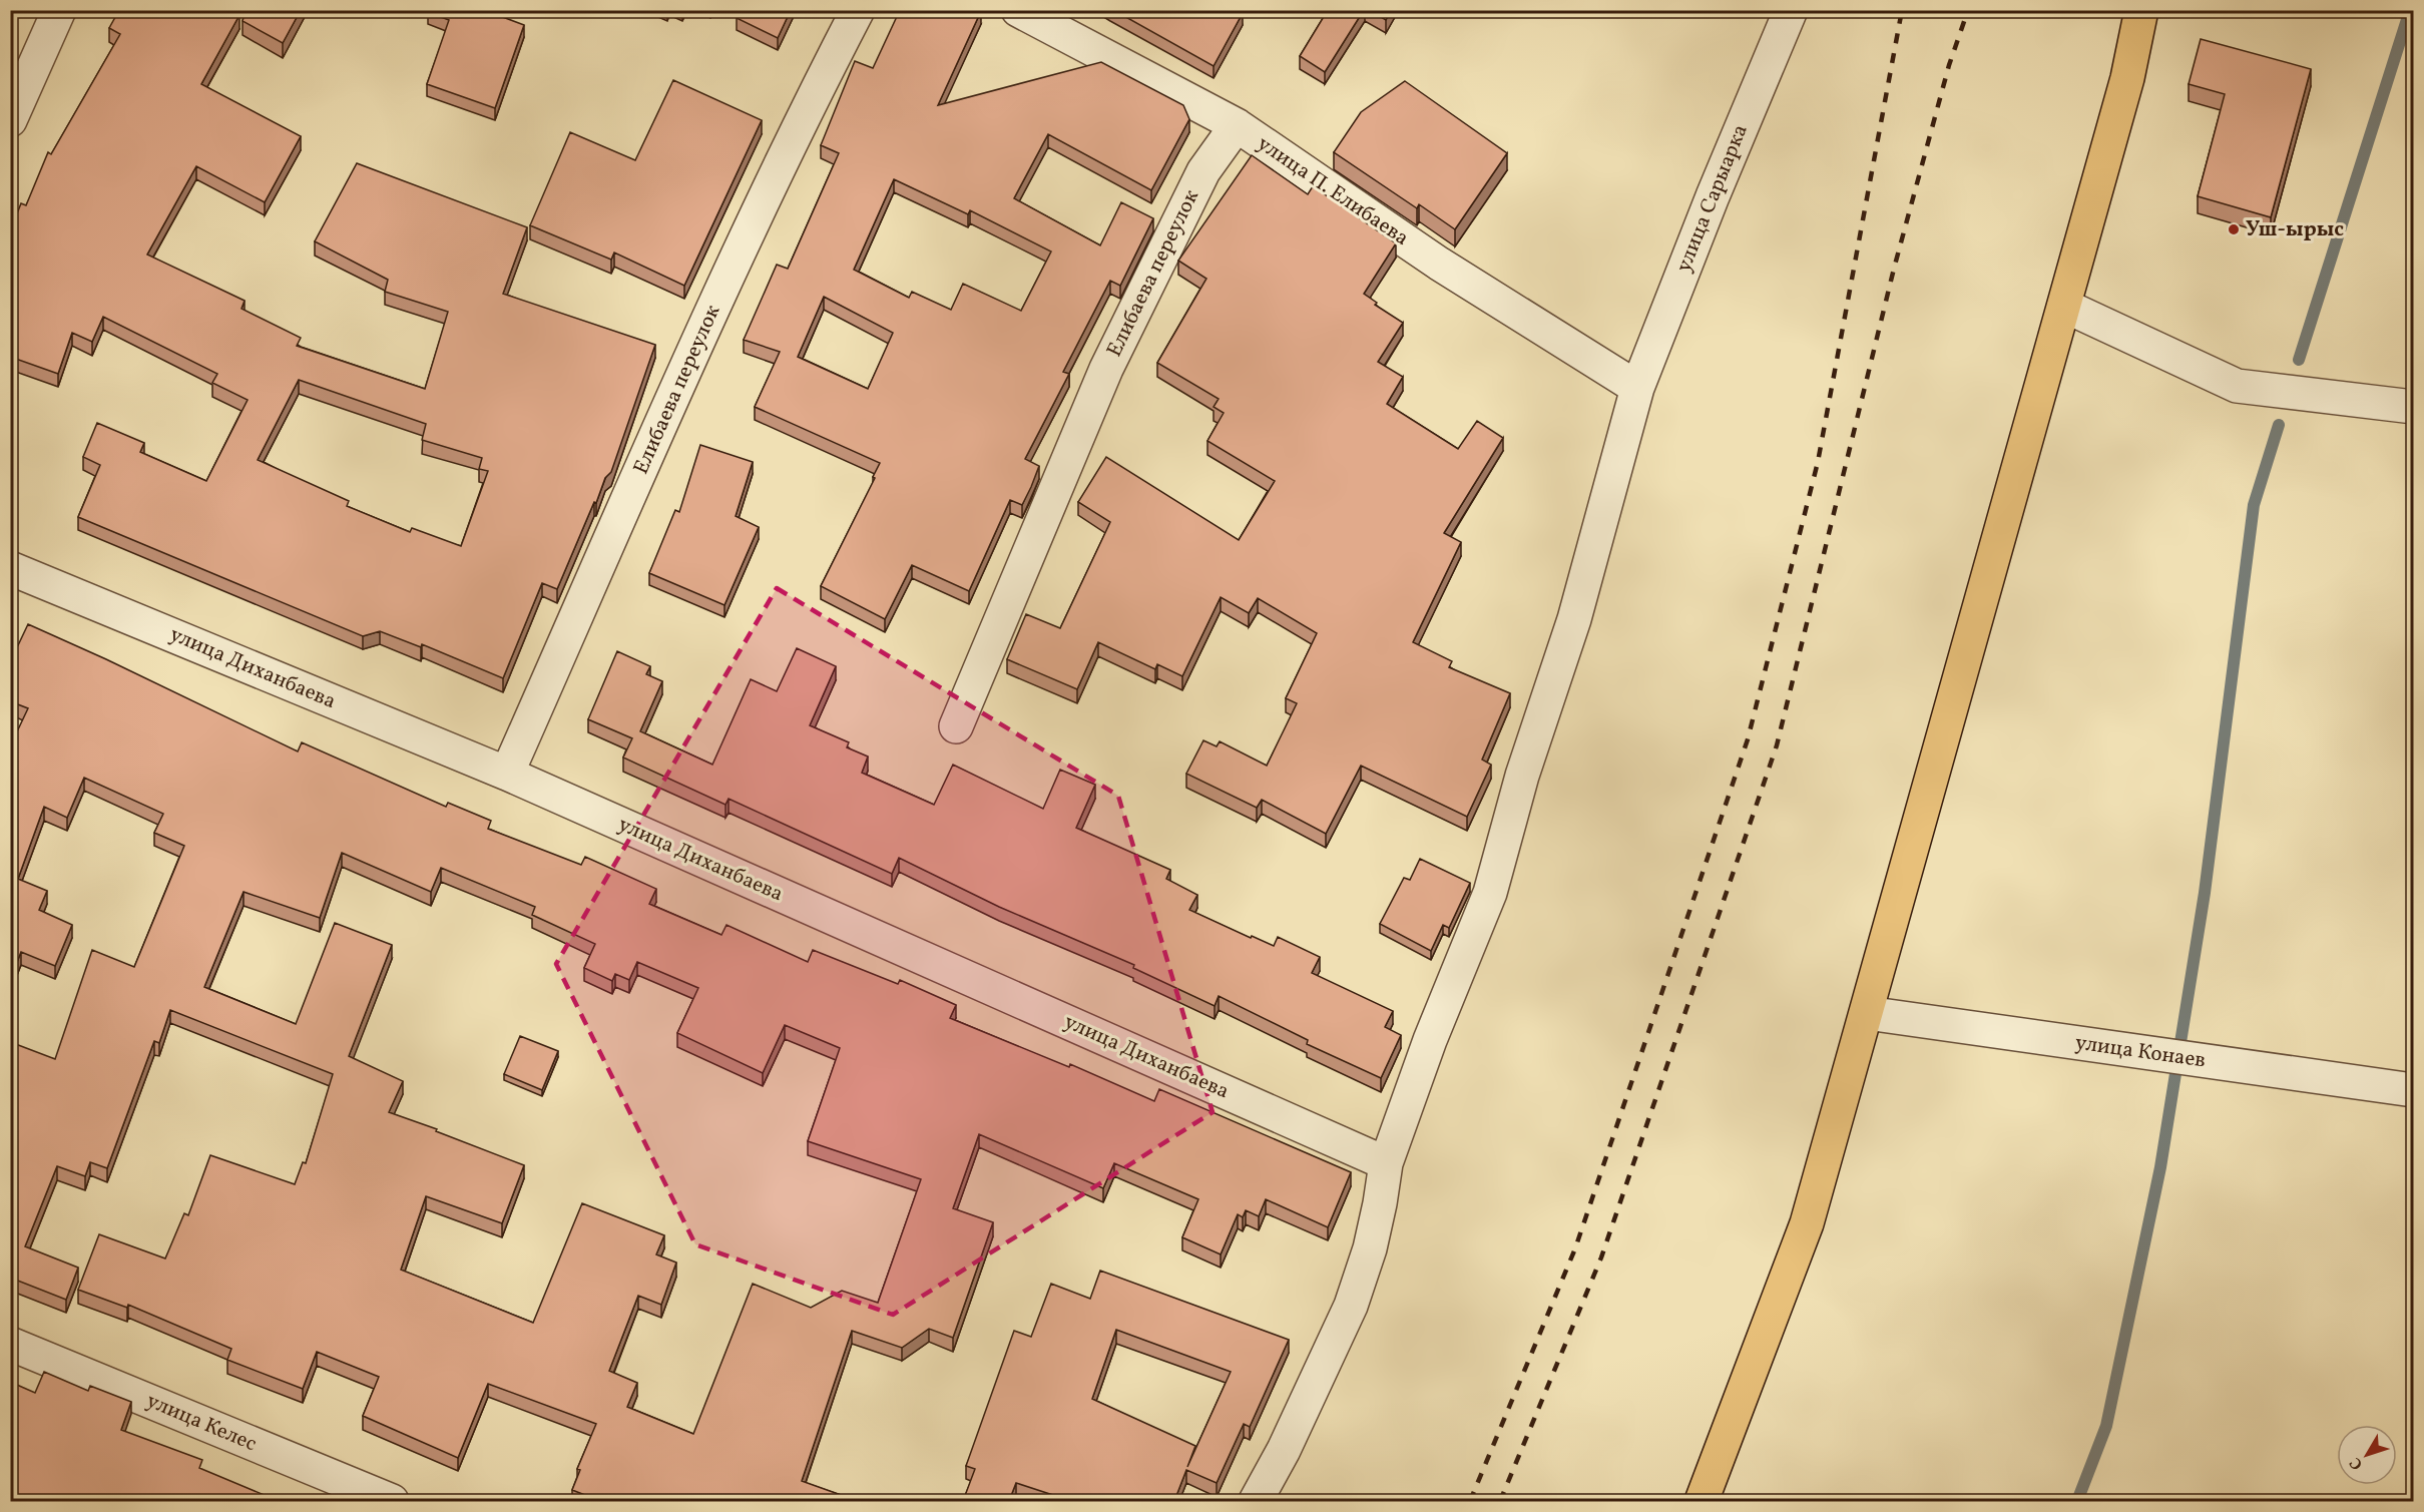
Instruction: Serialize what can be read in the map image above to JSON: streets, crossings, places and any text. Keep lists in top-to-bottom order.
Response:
{
  "streets": {
    "street": [
      "улица П. Елибаева",
      "улица Сарыарка",
      "Елибаева переулок",
      "улица Диханбаева",
      "улица Конаев",
      "улица Келес"
    ]
  },
  "crossings": [
    ["улица П. Елибаева", "улица Сарыарка"],
    ["улица П. Елибаева", "Елибаева переулок"],
    ["улица Сарыарка", "улица Диханбаева"],
    ["Елибаева переулок", "улица Диханбаева"]
  ],
  "places": ["Уш-ырыс"],
  "north": "bottom left"
}
